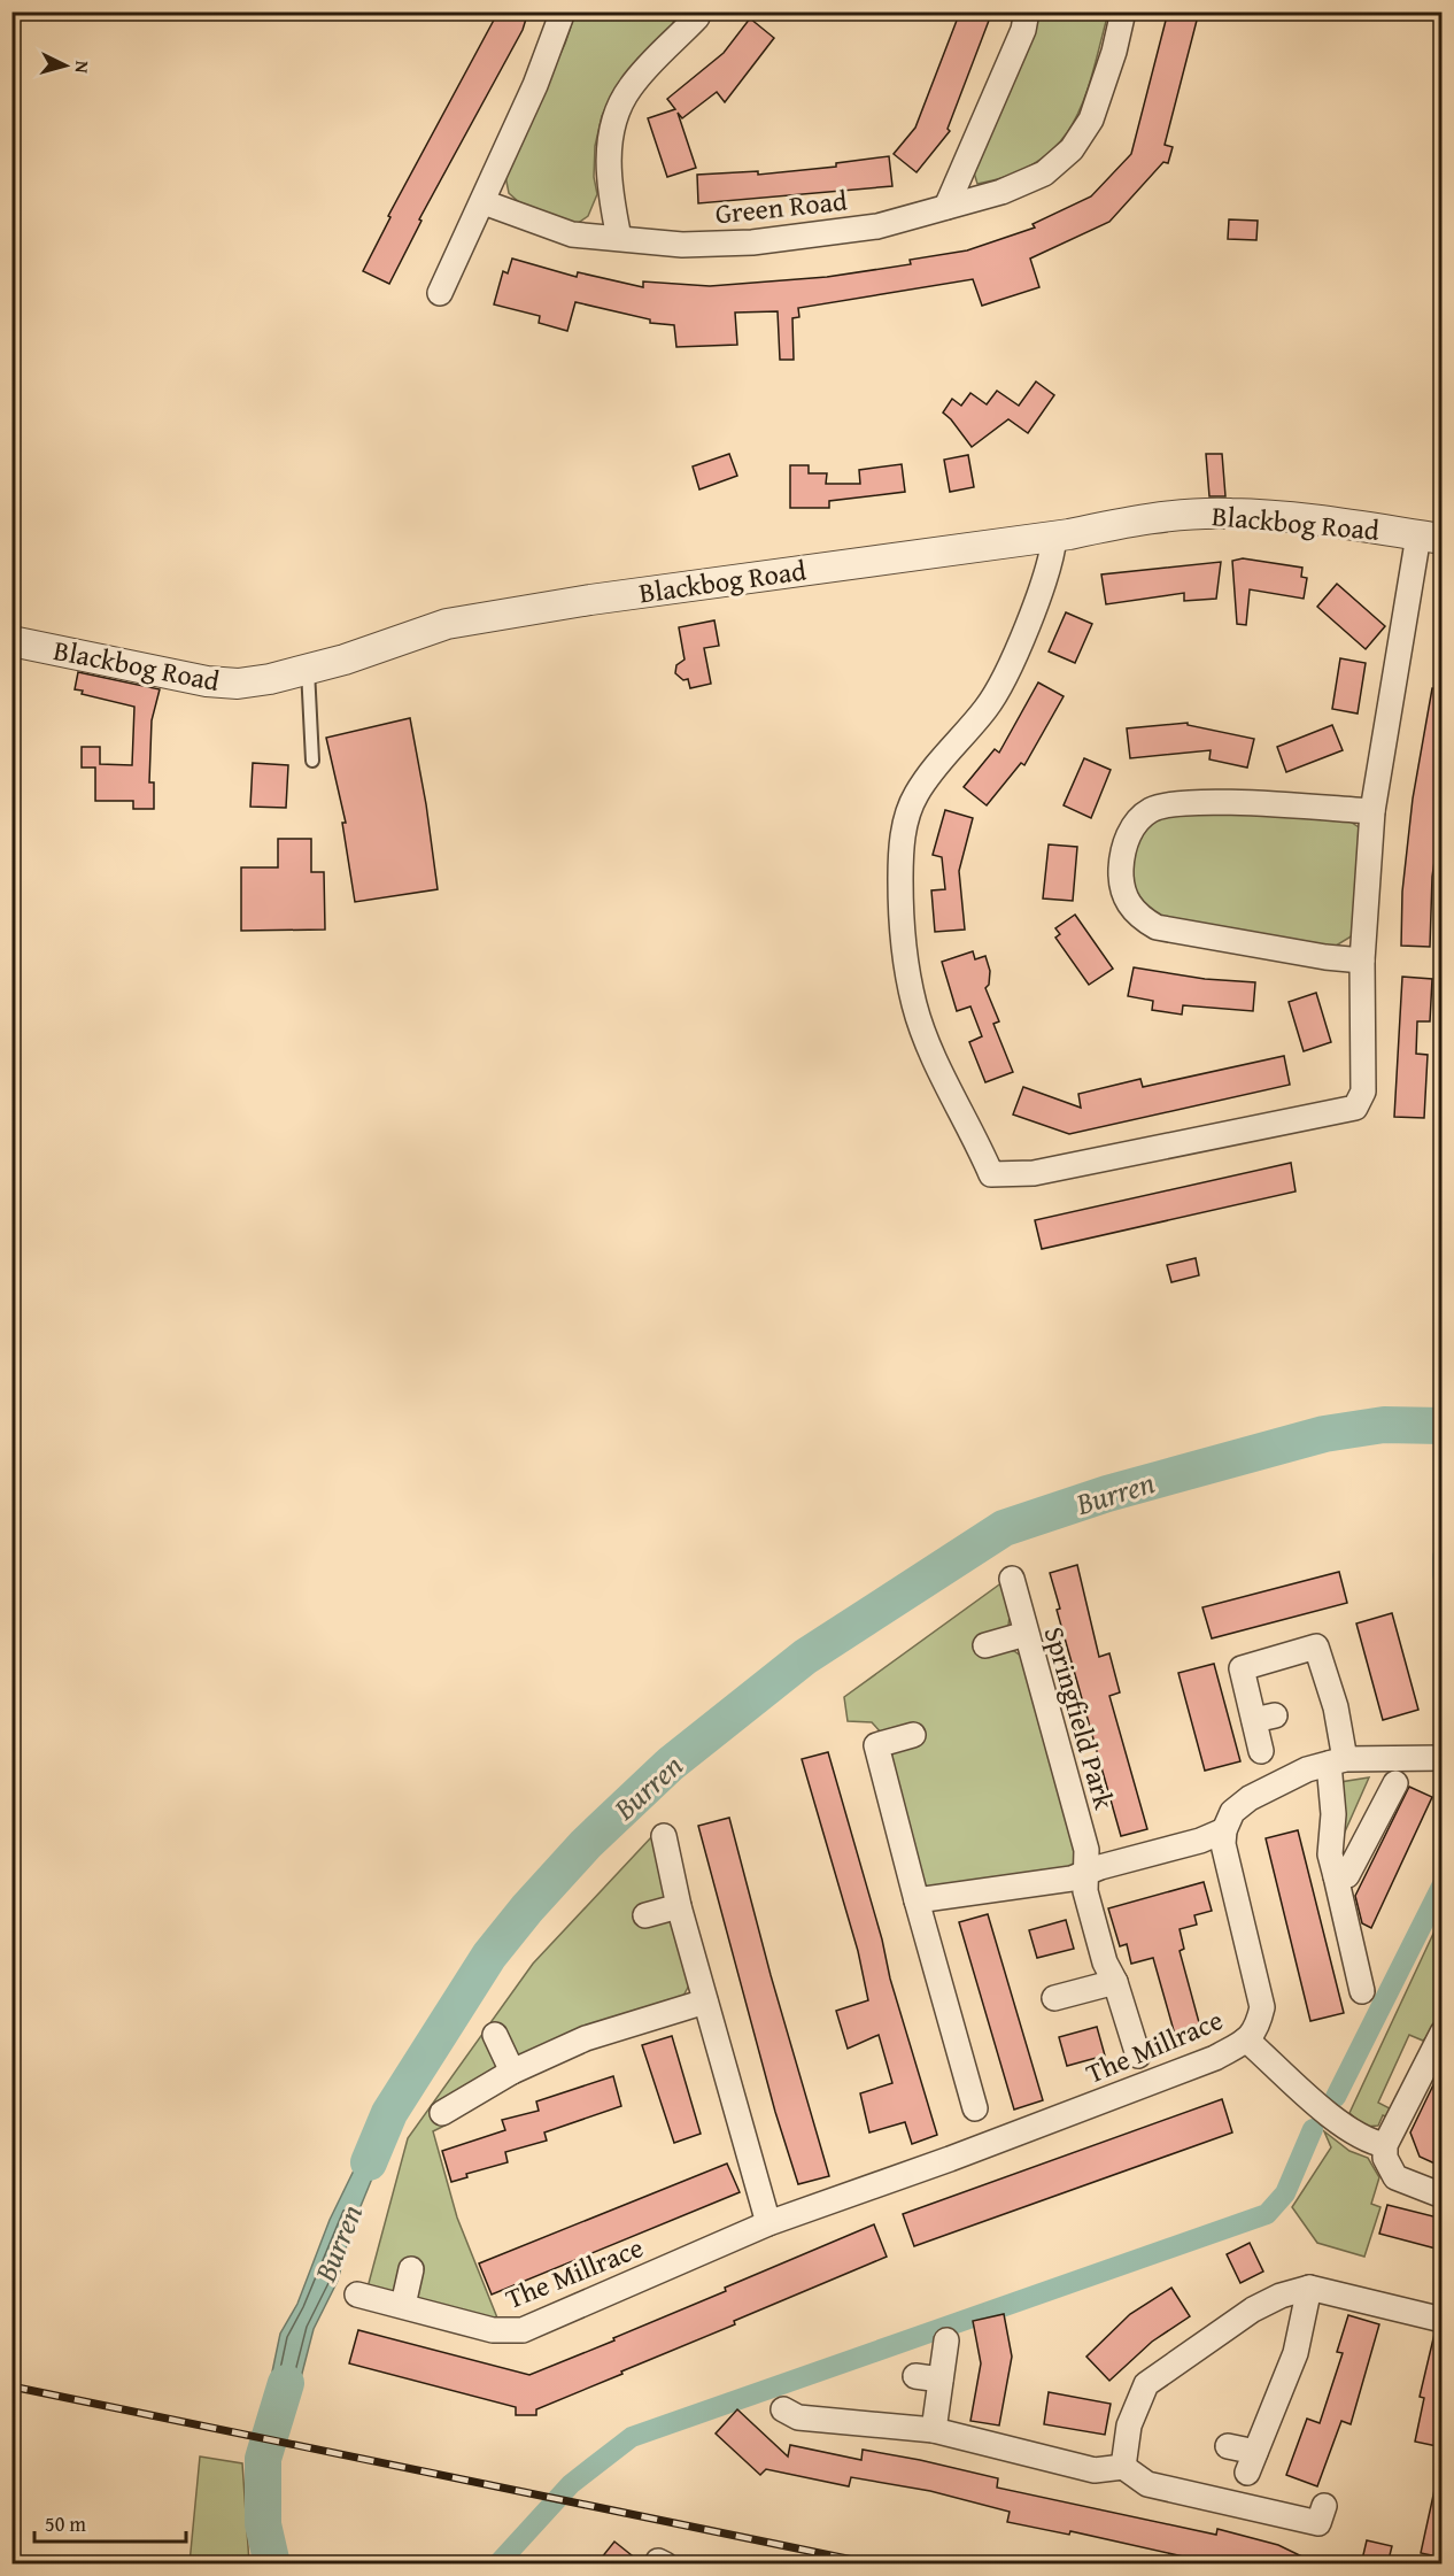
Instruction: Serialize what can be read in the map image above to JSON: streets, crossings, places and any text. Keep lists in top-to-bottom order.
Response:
{
  "streets": {
    "street": [
      "Green Road",
      "Blackbog Road",
      "Springfield Park",
      "The Millrace"
    ]
  },
  "water": ["Burren"],
  "scale_bar": "50 m",
  "north": "right"
}
